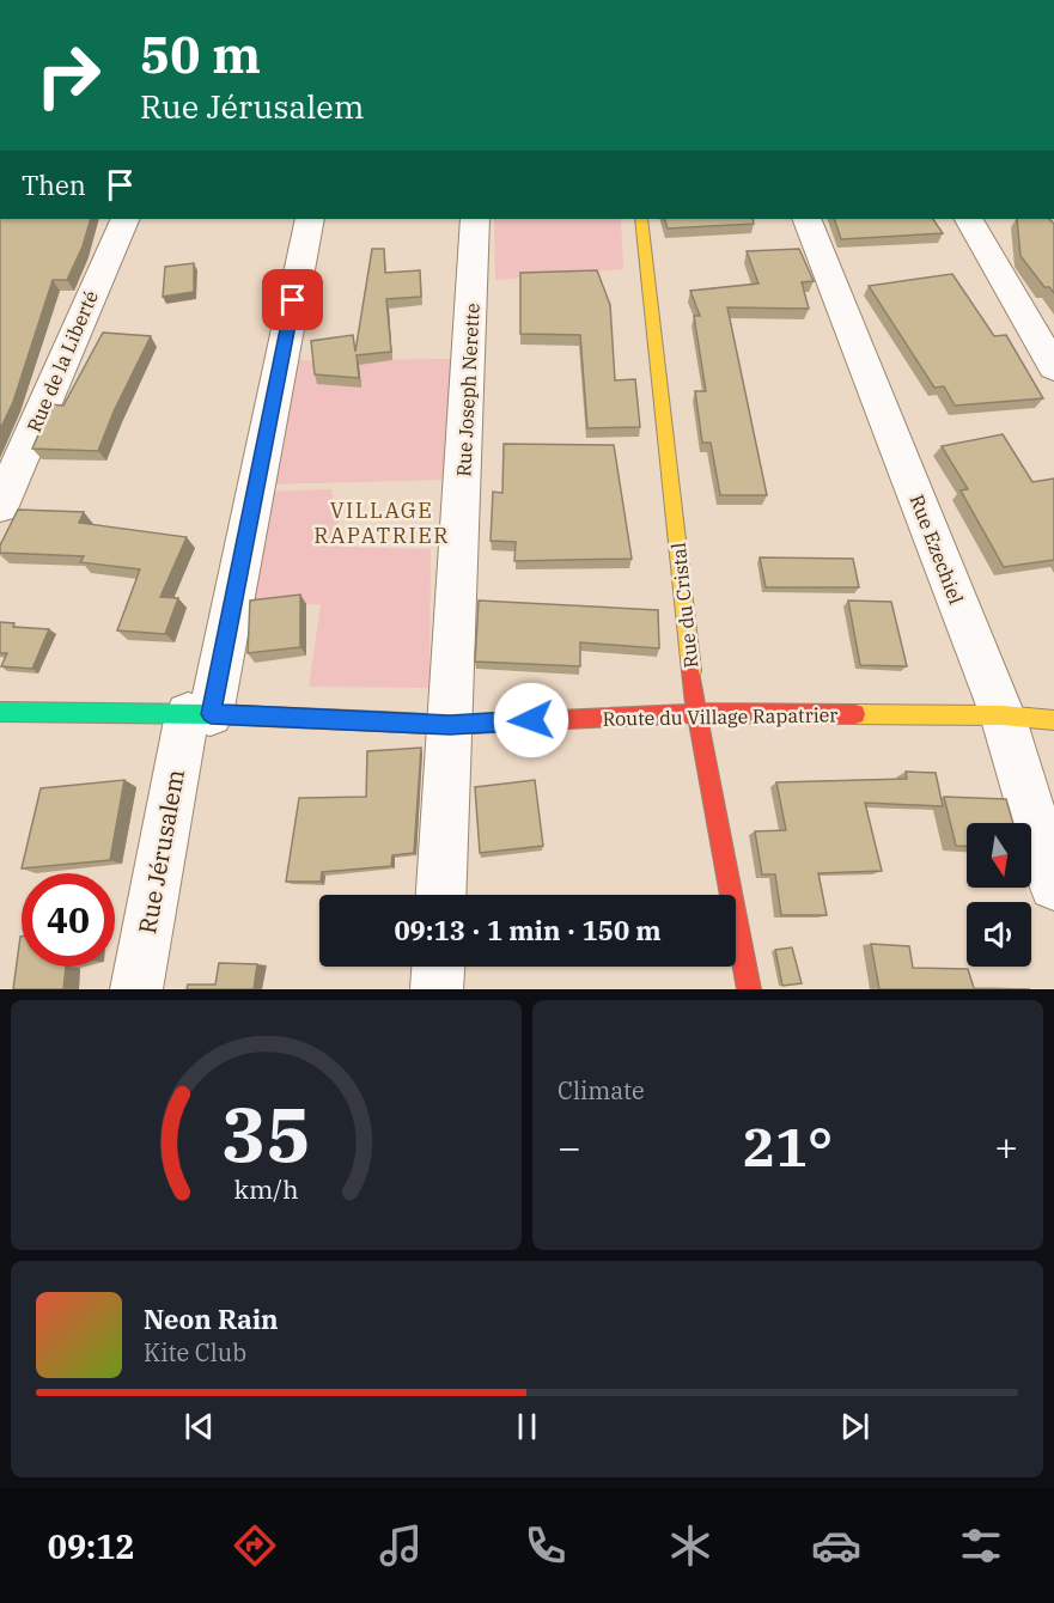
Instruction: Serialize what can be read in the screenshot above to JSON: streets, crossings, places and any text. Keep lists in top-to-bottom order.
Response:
{
  "streets": {
    "street": [
      "Rue de la Liberté",
      "Rue Joseph Nerette",
      "Rue Ezechiel",
      "Rue du Cristal",
      "Route du Village Rapatrier",
      "Rue Jérusalem"
    ]
  },
  "crossings": [
    ["Rue Joseph Nerette", "Route du Village Rapatrier"],
    ["Rue Ezechiel", "Route du Village Rapatrier"],
    ["Rue du Cristal", "Route du Village Rapatrier"],
    ["Route du Village Rapatrier", "Rue Jérusalem"]
  ],
  "districts": ["VILLAGE RAPATRIER"],
  "north": "bottom",
  "page": {
    "turn": ["50 m", "Rue Jérusalem"],
    "then": "Then",
    "limit": "40",
    "trip": "09:13 · 1 min · 150 m",
    "tile": "Climate",
    "heat": ["−", "21°", "+"],
    "song": ["Neon Rain", "Kite Club"],
    "tabs": "09:12",
    "gauge": ["35", "km/h"]
  }
}
